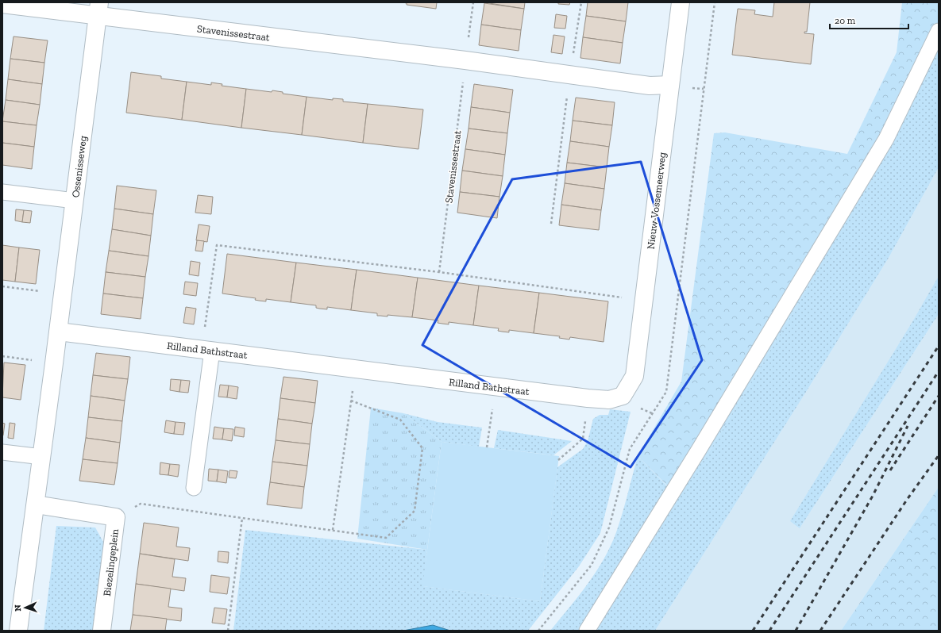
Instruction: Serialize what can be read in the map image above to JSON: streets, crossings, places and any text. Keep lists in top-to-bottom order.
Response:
{
  "streets": {
    "street": [
      "Stavenissestraat",
      "Ossenisseweg",
      "Nieuw-Vossemeerweg",
      "Rilland Bathstraat",
      "Biezelingeplein"
    ]
  },
  "crossings": [
    ["Stavenissestraat", "Ossenisseweg"],
    ["Stavenissestraat", "Nieuw-Vossemeerweg"],
    ["Ossenisseweg", "Rilland Bathstraat"],
    ["Nieuw-Vossemeerweg", "Rilland Bathstraat"]
  ],
  "scale_bar": "20 m",
  "north": "left"
}
